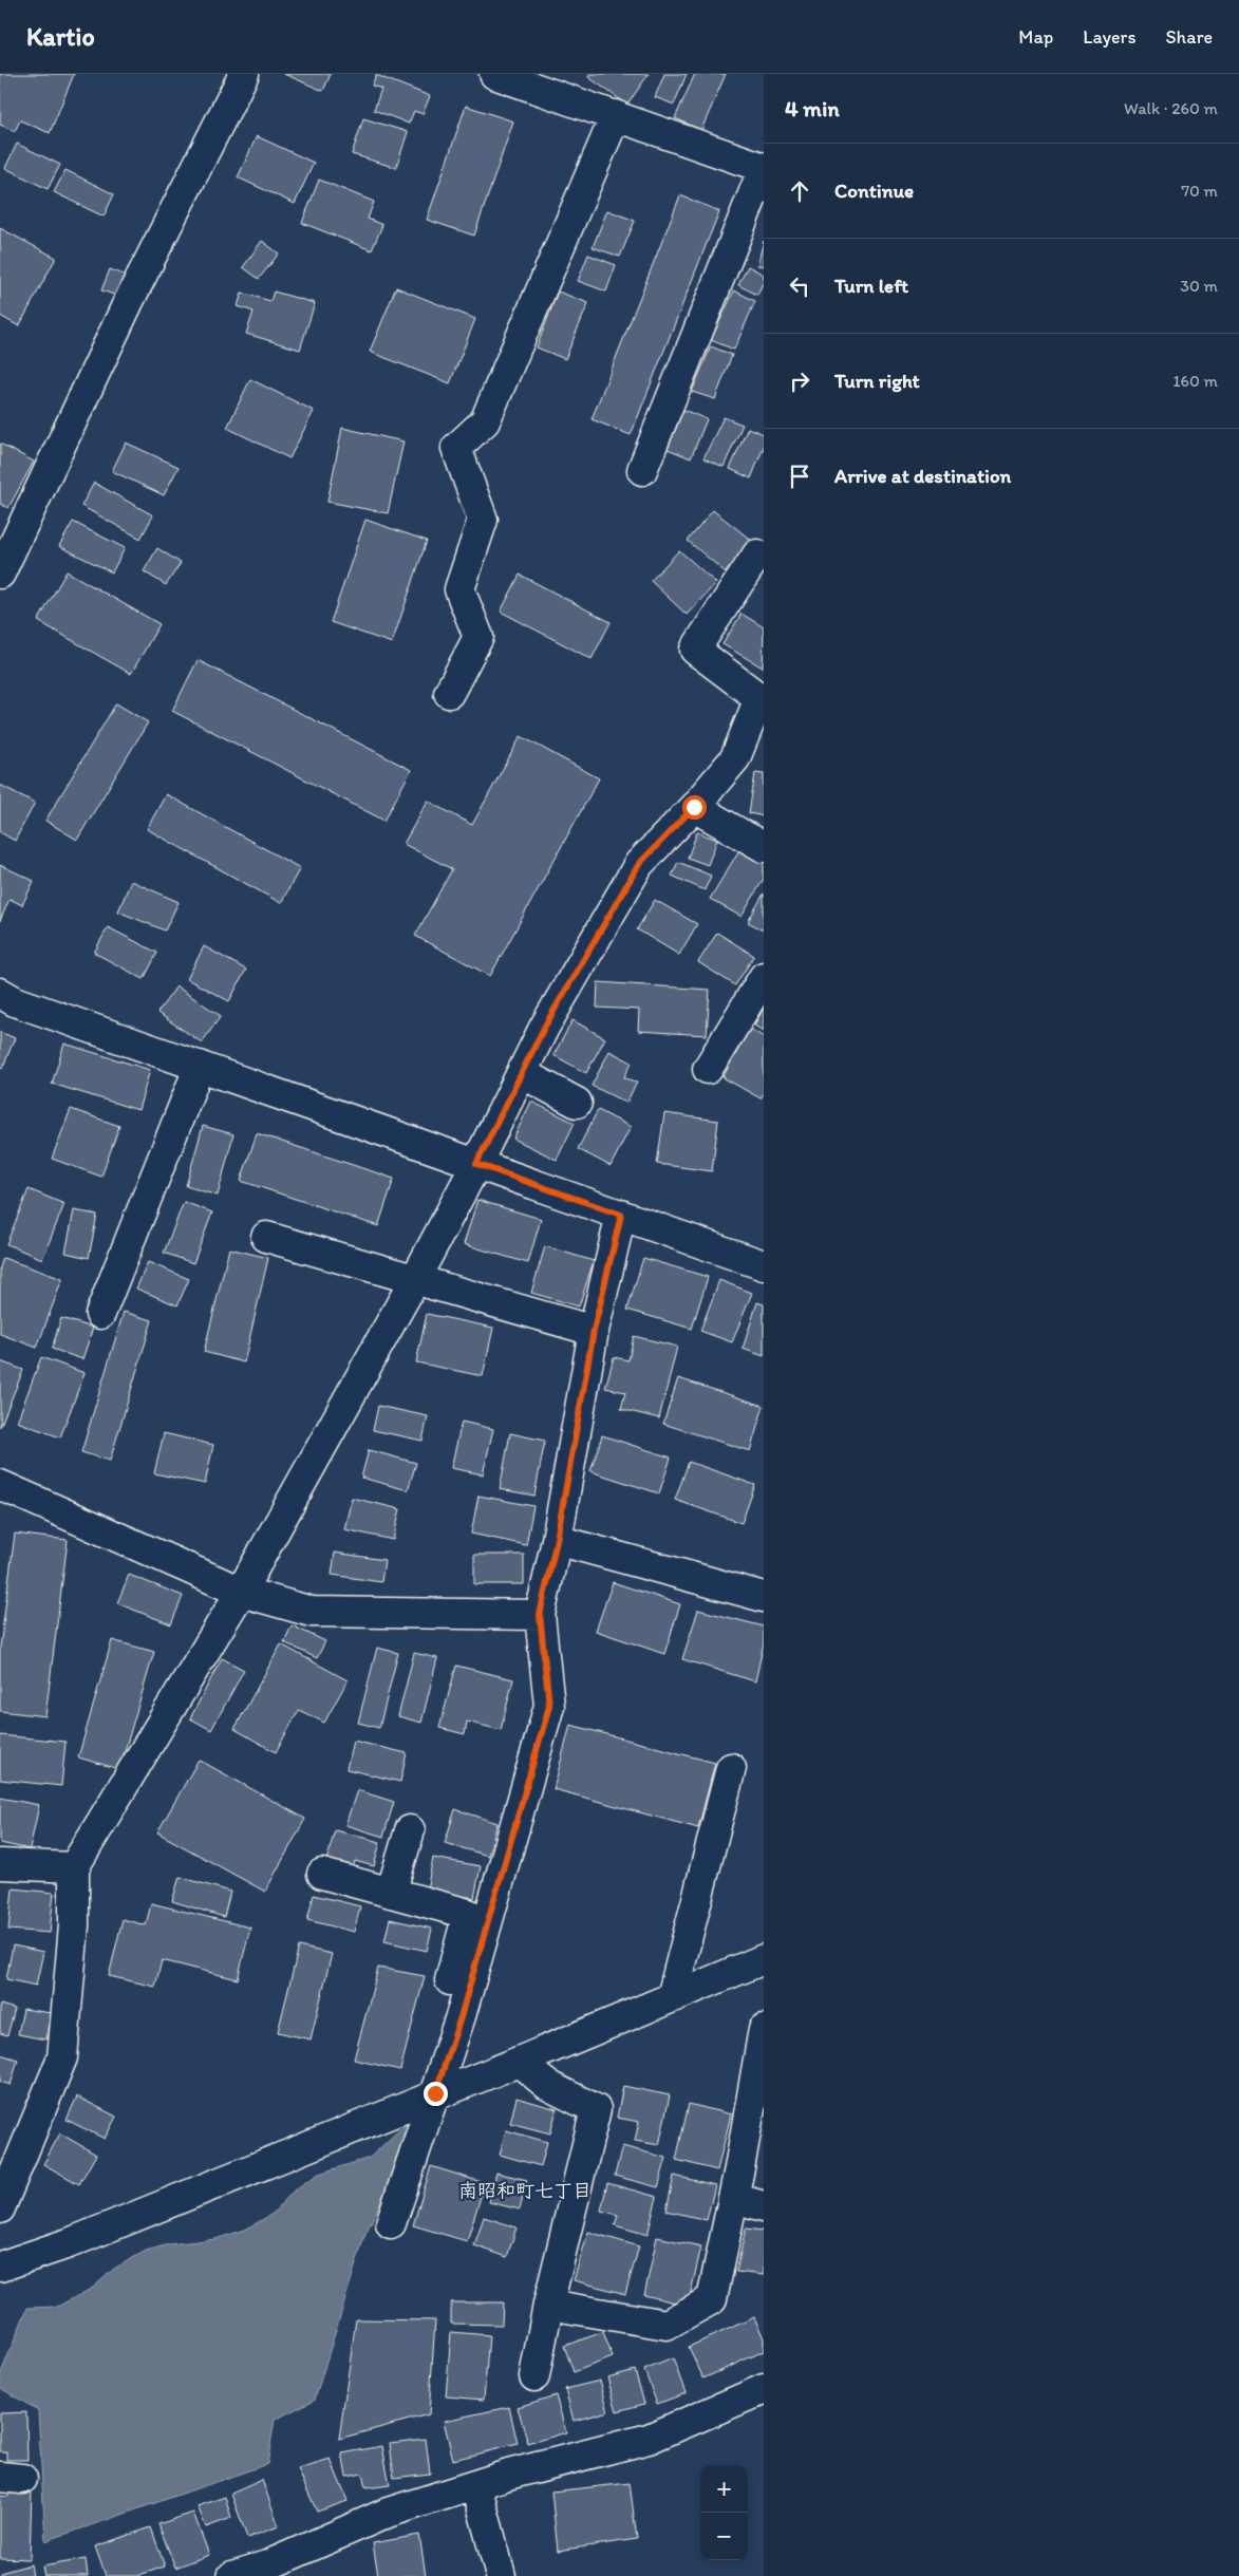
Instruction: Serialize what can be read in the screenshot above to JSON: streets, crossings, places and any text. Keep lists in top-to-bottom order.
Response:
{
  "districts": ["南昭和町七丁目"],
  "page": {
    "header": "Kartio",
    "nav": ["Map", "Layers", "Share"],
    "heading": ["4 min", "Walk · 260 m"],
    "list": [
      ["Continue", "70 m"],
      ["Turn left", "30 m"],
      ["Turn right", "160 m"],
      "Arrive at destination"
    ],
    "map_buttons": ["+", "−"]
  }
}
